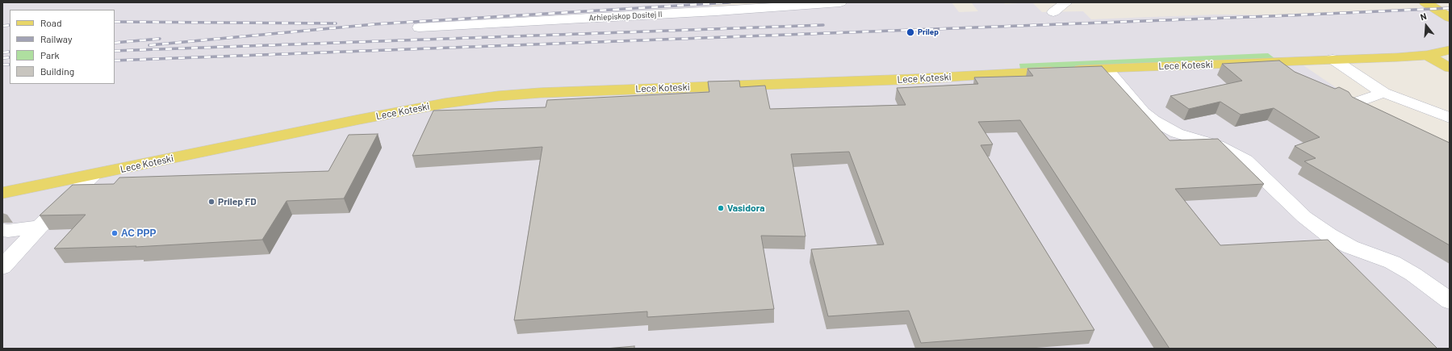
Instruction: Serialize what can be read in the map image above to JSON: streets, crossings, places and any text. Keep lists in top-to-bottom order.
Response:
{
  "streets": {
    "main road": ["Lece Koteski"],
    "street": ["Arhiepiskop Dositej II"]
  },
  "places": [
    "Prilep",
    "Prilep FD",
    "Vasidora",
    "АС РРР"
  ],
  "legend": [
    "Road",
    "Railway",
    "Park",
    "Building"
  ],
  "north": "top"
}
